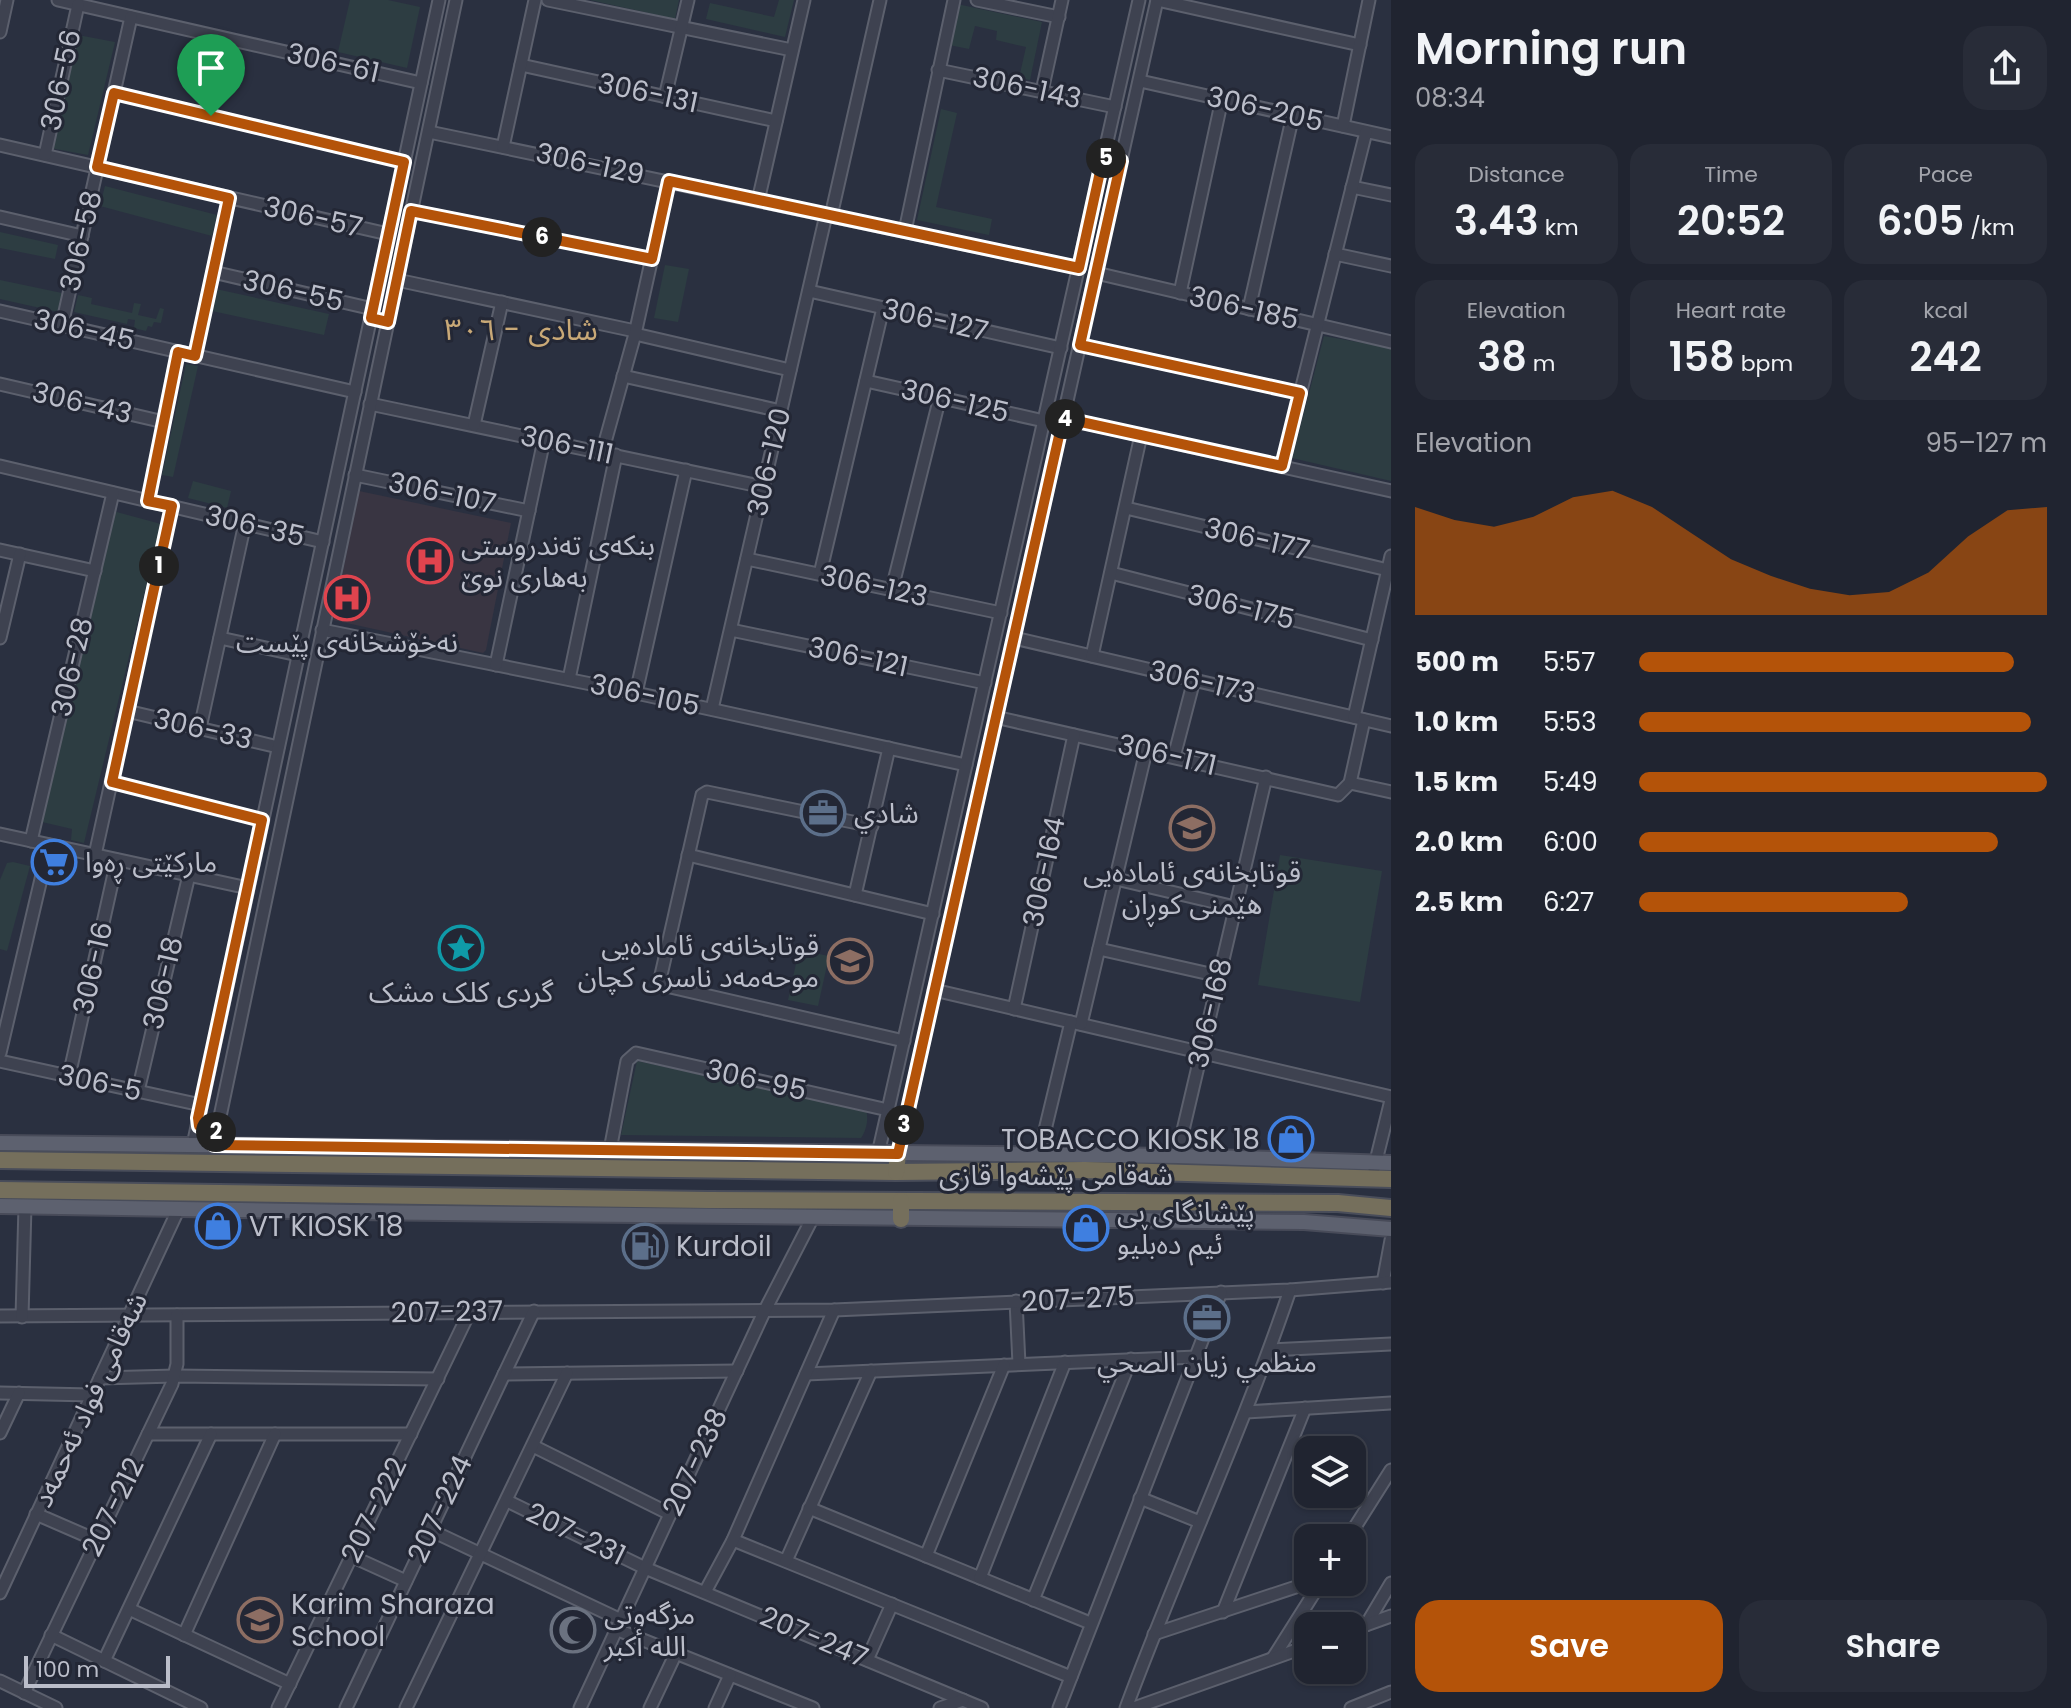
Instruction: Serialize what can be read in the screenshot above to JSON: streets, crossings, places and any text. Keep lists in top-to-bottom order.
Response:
{
  "streets": {
    "highway": ["شەقامی پێشەوا قازی"],
    "street": [
      "306-61",
      "306-56",
      "306-143",
      "306-131",
      "306-205",
      "306-129",
      "306-57",
      "306-58",
      "306-55",
      "306-185",
      "306-127",
      "306-45",
      "306-125",
      "306-43",
      "306-111",
      "306-120",
      "306-107",
      "306-35",
      "306-177",
      "306-123",
      "306-175",
      "306-121",
      "306-28",
      "306-173",
      "306-105",
      "306-33",
      "306-171",
      "306-164",
      "306-16",
      "306-18",
      "306-168",
      "306-95",
      "306-5",
      "207-275",
      "207-237",
      "شەقامی فواد ئەحمەد",
      "207-238",
      "207-212",
      "207-224",
      "207-222",
      "207-231",
      "207-247"
    ]
  },
  "crossings": [
    ["306-61", "306-56"],
    ["306-61", "306-58"],
    ["306-56", "306-57"],
    ["306-129", "306-120"],
    ["306-57", "306-58"],
    ["306-58", "306-45"],
    ["306-127", "306-120"],
    ["306-111", "306-120"],
    ["306-120", "306-123"],
    ["306-120", "306-121"],
    ["306-120", "306-105"],
    ["306-35", "306-28"],
    ["306-171", "306-164"],
    ["306-171", "306-168"],
    ["306-16", "306-5"],
    ["306-18", "306-5"],
    ["306-168", "شەقامی پێشەوا قازی"],
    ["207-275", "207-237"],
    ["207-275", "207-238"],
    ["207-237", "شەقامی فواد ئەحمەد"],
    ["207-237", "207-238"],
    ["207-237", "207-212"],
    ["207-237", "207-224"],
    ["207-237", "207-222"],
    ["207-238", "207-231"],
    ["207-238", "207-247"],
    ["207-231", "207-247"]
  ],
  "districts": ["شادی - ٣٠٦"],
  "places": {
    "hospital": ["بنکەی تەندروستی بەهاری نوێ", "نەخۆشخانەی پێست"],
    "office": ["شادي", "منظمي زيان الصحي"],
    "school or university": ["قوتابخانەی ئامادەیی هێمنی کوڕان", "قوتابخانەی ئامادەیی موحەمەد ناسری کچان", "Karim Sharaza School"],
    "supermarket": ["مارکێتی ڕەوا"],
    "place": ["گردی کلک مشک"],
    "shop": ["TOBACCO KIOSK 18", "VT KIOSK 18", "پێشانگای بی ئیم دەبڵیو"],
    "fuel station": ["Kurdoil"],
    "mosque": ["مزگەوتی الله أكبر"]
  },
  "scale_bar": "100 m",
  "page": {
    "heading": ["Morning run", "08:34"],
    "stats": [
      ["Distance", "3.43 km"],
      ["Time", "20:52"],
      ["Pace", "6:05 /km"],
      ["Elevation", "38 m"],
      ["Heart rate", "158 bpm"],
      ["kcal", "242"]
    ],
    "pins": [
      "5",
      "6",
      "4",
      "1",
      "3",
      "2"
    ],
    "chart": ["Elevation", "95–127 m"],
    "list": [
      {
        "name": "500 m",
        "note": "5:57"
      },
      {
        "name": "1.0 km",
        "note": "5:53"
      },
      {
        "name": "1.5 km",
        "note": "5:49"
      },
      {
        "name": "2.0 km",
        "note": "6:00"
      },
      {
        "name": "2.5 km",
        "note": "6:27"
      }
    ],
    "map_buttons": ["+", "−"],
    "buttons": ["Save", "Share"],
    "scale": "100 m"
  }
}
